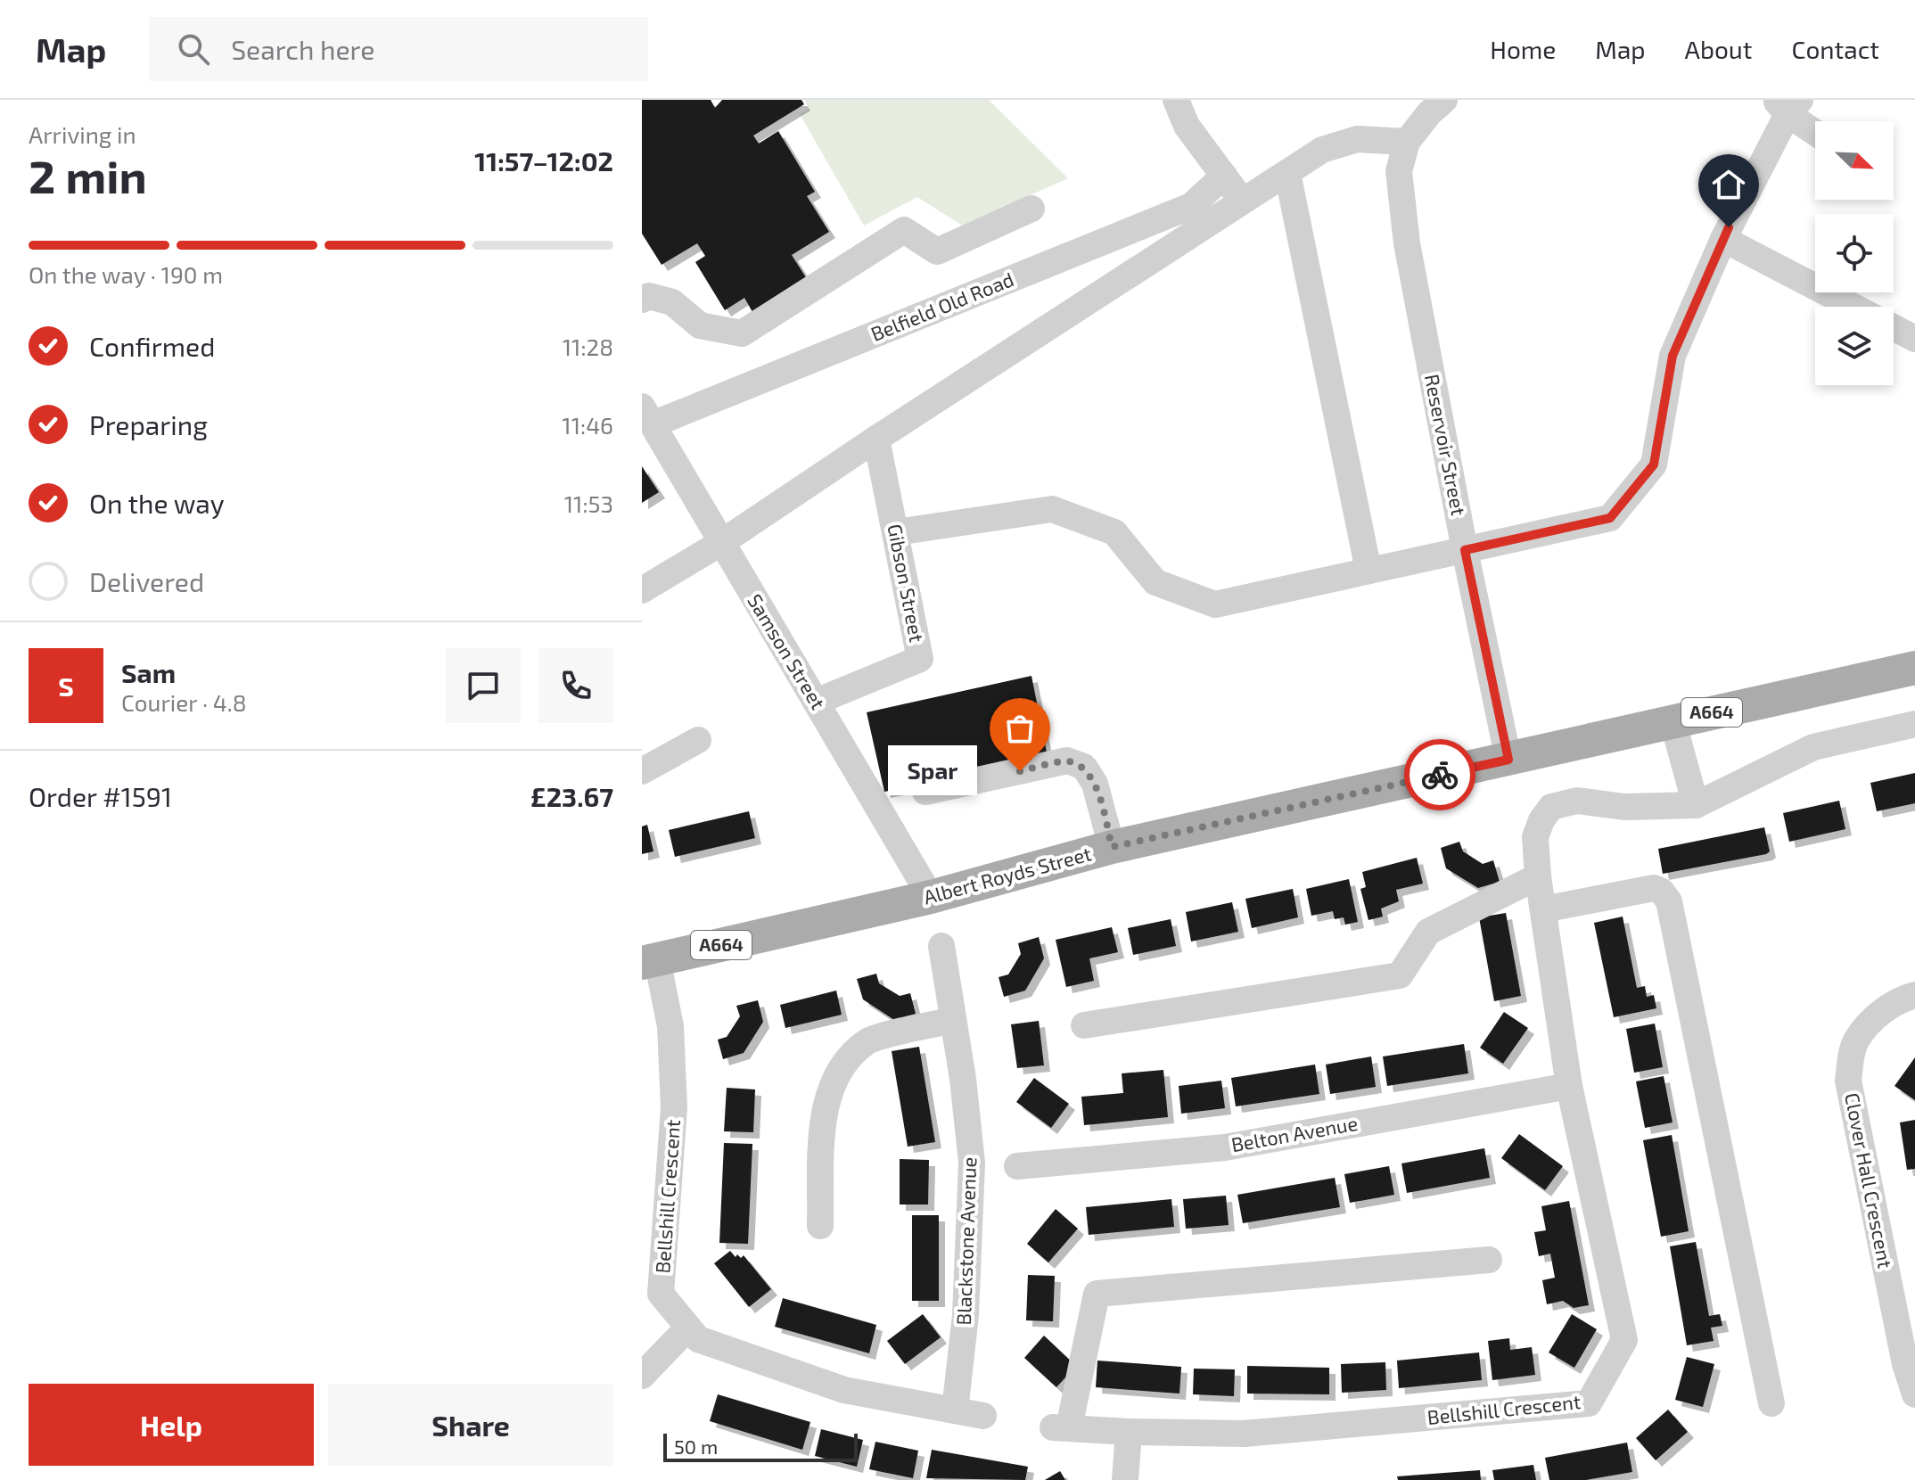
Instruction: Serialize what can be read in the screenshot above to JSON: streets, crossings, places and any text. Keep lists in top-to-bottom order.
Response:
{
  "streets": {
    "main road": ["A664", "Albert Royds Street"],
    "street": [
      "Belfield Old Road",
      "Reservoir Street",
      "Gibson Street",
      "Samson Street",
      "Belton Avenue",
      "Clover Hall Crescent",
      "Bellshill Crescent",
      "Blackstone Avenue"
    ]
  },
  "crossings": [
    ["Belfield Old Road", "Samson Street"],
    ["Reservoir Street", "Albert Royds Street"],
    ["Gibson Street", "Samson Street"],
    ["Samson Street", "Albert Royds Street"],
    ["Albert Royds Street", "Bellshill Crescent"],
    ["Belton Avenue", "Bellshill Crescent"],
    ["Bellshill Crescent", "Blackstone Avenue"]
  ],
  "places": ["Spar"],
  "scale_bar": "50 m",
  "north": "bottom right",
  "page": {
    "header": "Map",
    "search": "Search here",
    "nav": [
      "Home",
      "Map",
      "About",
      "Contact"
    ],
    "heading": ["2 min", "Arriving in", "11:57–12:02"],
    "panel": [
      "Sam",
      "Courier · 4.8",
      "Order #1591",
      "£23.67"
    ],
    "bar": "On the way · 190 m",
    "list": [
      ["Confirmed", "11:28"],
      ["Preparing", "11:46"],
      ["On the way", "11:53"],
      "Delivered"
    ],
    "round": "S",
    "bubble": "Spar",
    "buttons": ["Help", "Share"],
    "scale": "50 m"
  }
}
